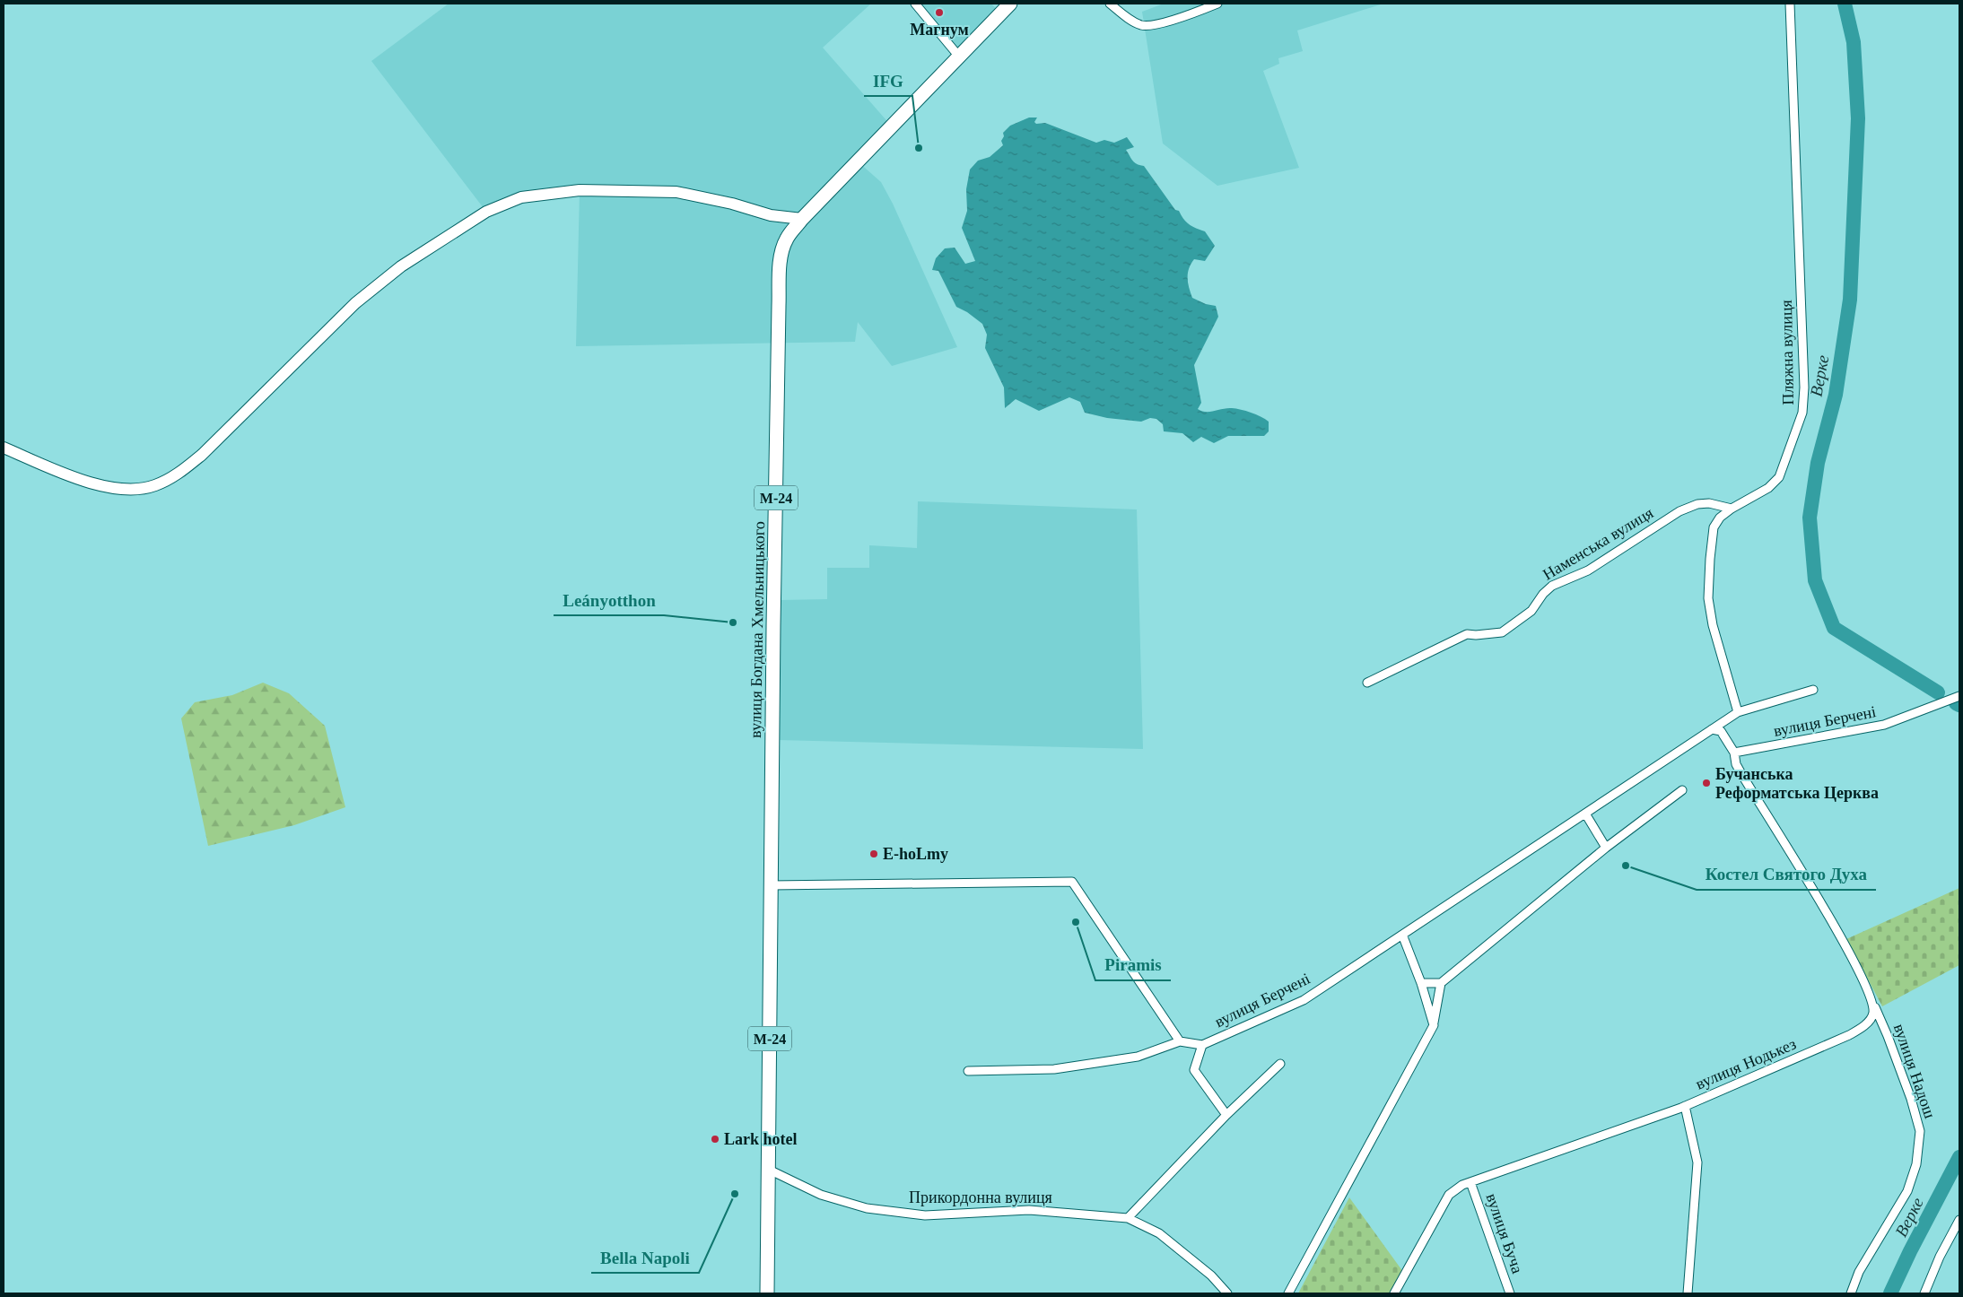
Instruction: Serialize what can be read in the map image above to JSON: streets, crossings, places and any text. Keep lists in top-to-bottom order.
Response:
{
  "streets": {
    "highway": ["М-24", "вулиця Богдана Хмельницького"],
    "street": [
      "Пляжна вулиця",
      "Наменська вулиця",
      "вулиця Берчені",
      "вулиця Нодькез",
      "вулиця Надош",
      "Прикордонна вулиця",
      "вулиця Буча"
    ]
  },
  "crossings": [
    ["Пляжна вулиця", "Наменська вулиця"],
    ["Пляжна вулиця", "вулиця Берчені"],
    ["вулиця Богдана Хмельницького", "Прикордонна вулиця"],
    ["вулиця Нодькез", "вулиця Надош"],
    ["вулиця Нодькез", "вулиця Буча"]
  ],
  "water": ["Верке"],
  "places": [
    "Магнум",
    "IFG",
    "Leányotthon",
    "Бучанська Реформатська Церква",
    "E-hoLmy",
    "Костел Святого Духа",
    "Piramis",
    "Lark hotel",
    "Bella Napoli"
  ]
}
